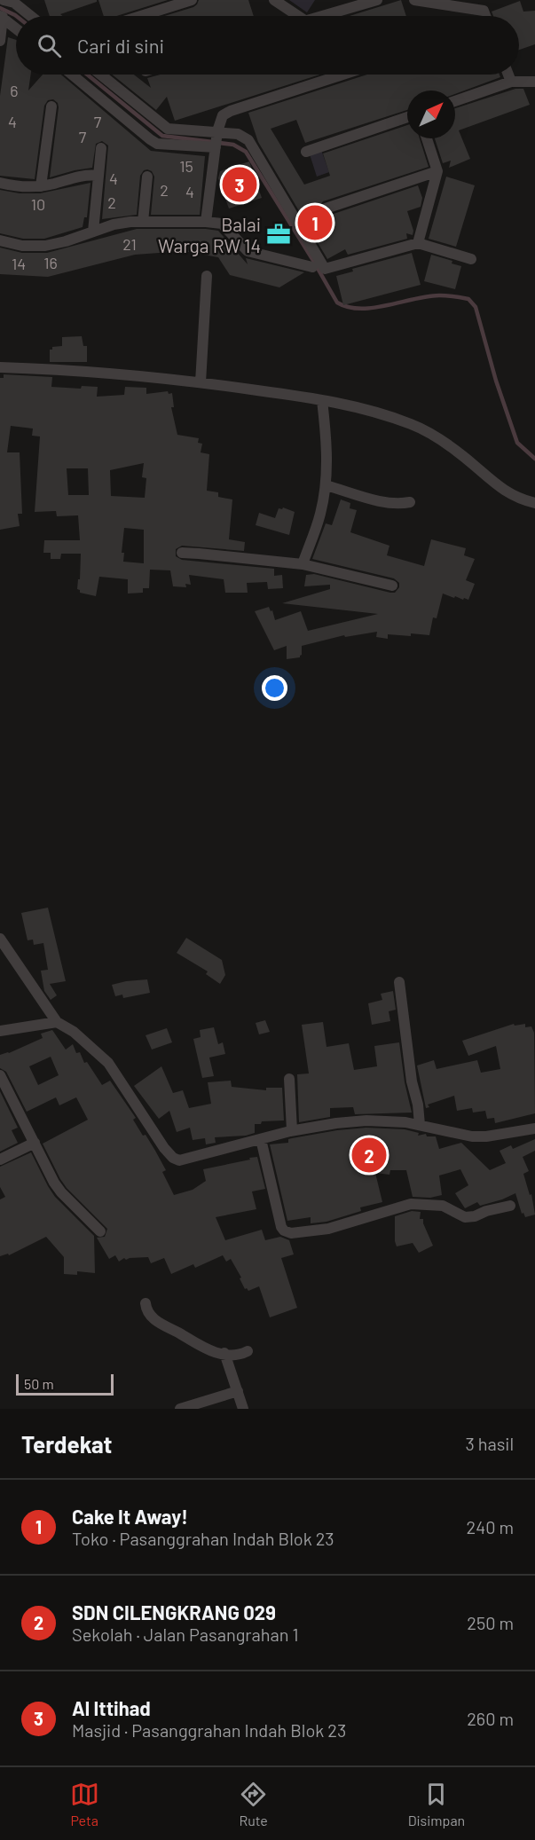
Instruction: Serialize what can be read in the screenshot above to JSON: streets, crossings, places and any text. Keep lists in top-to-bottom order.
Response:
{
  "places": {
    "office": ["Balai Warga RW 14"]
  },
  "house_numbers": [
    "6",
    "4",
    "7",
    "7",
    "15",
    "4",
    "2",
    "4",
    "2",
    "10",
    "21",
    "16",
    "14"
  ],
  "scale_bar": "50 m",
  "north": "top right",
  "page": {
    "search": "Cari di sini",
    "pins": ["3", "1", "2"],
    "scale": "50 m",
    "heading": ["Terdekat", "3 hasil"],
    "list": [
      {
        "mark": "1",
        "name": "Cake It Away!",
        "note": "Toko · Pasanggrahan Indah Blok 23",
        "value": "240 m"
      },
      {
        "mark": "2",
        "name": "SDN CILENGKRANG 029",
        "note": "Sekolah · Jalan Pasangrahan 1",
        "value": "250 m"
      },
      {
        "mark": "3",
        "name": "Al Ittihad",
        "note": "Masjid · Pasanggrahan Indah Blok 23",
        "value": "260 m"
      }
    ],
    "nav": ["Peta", "Rute", "Disimpan"]
  }
}
